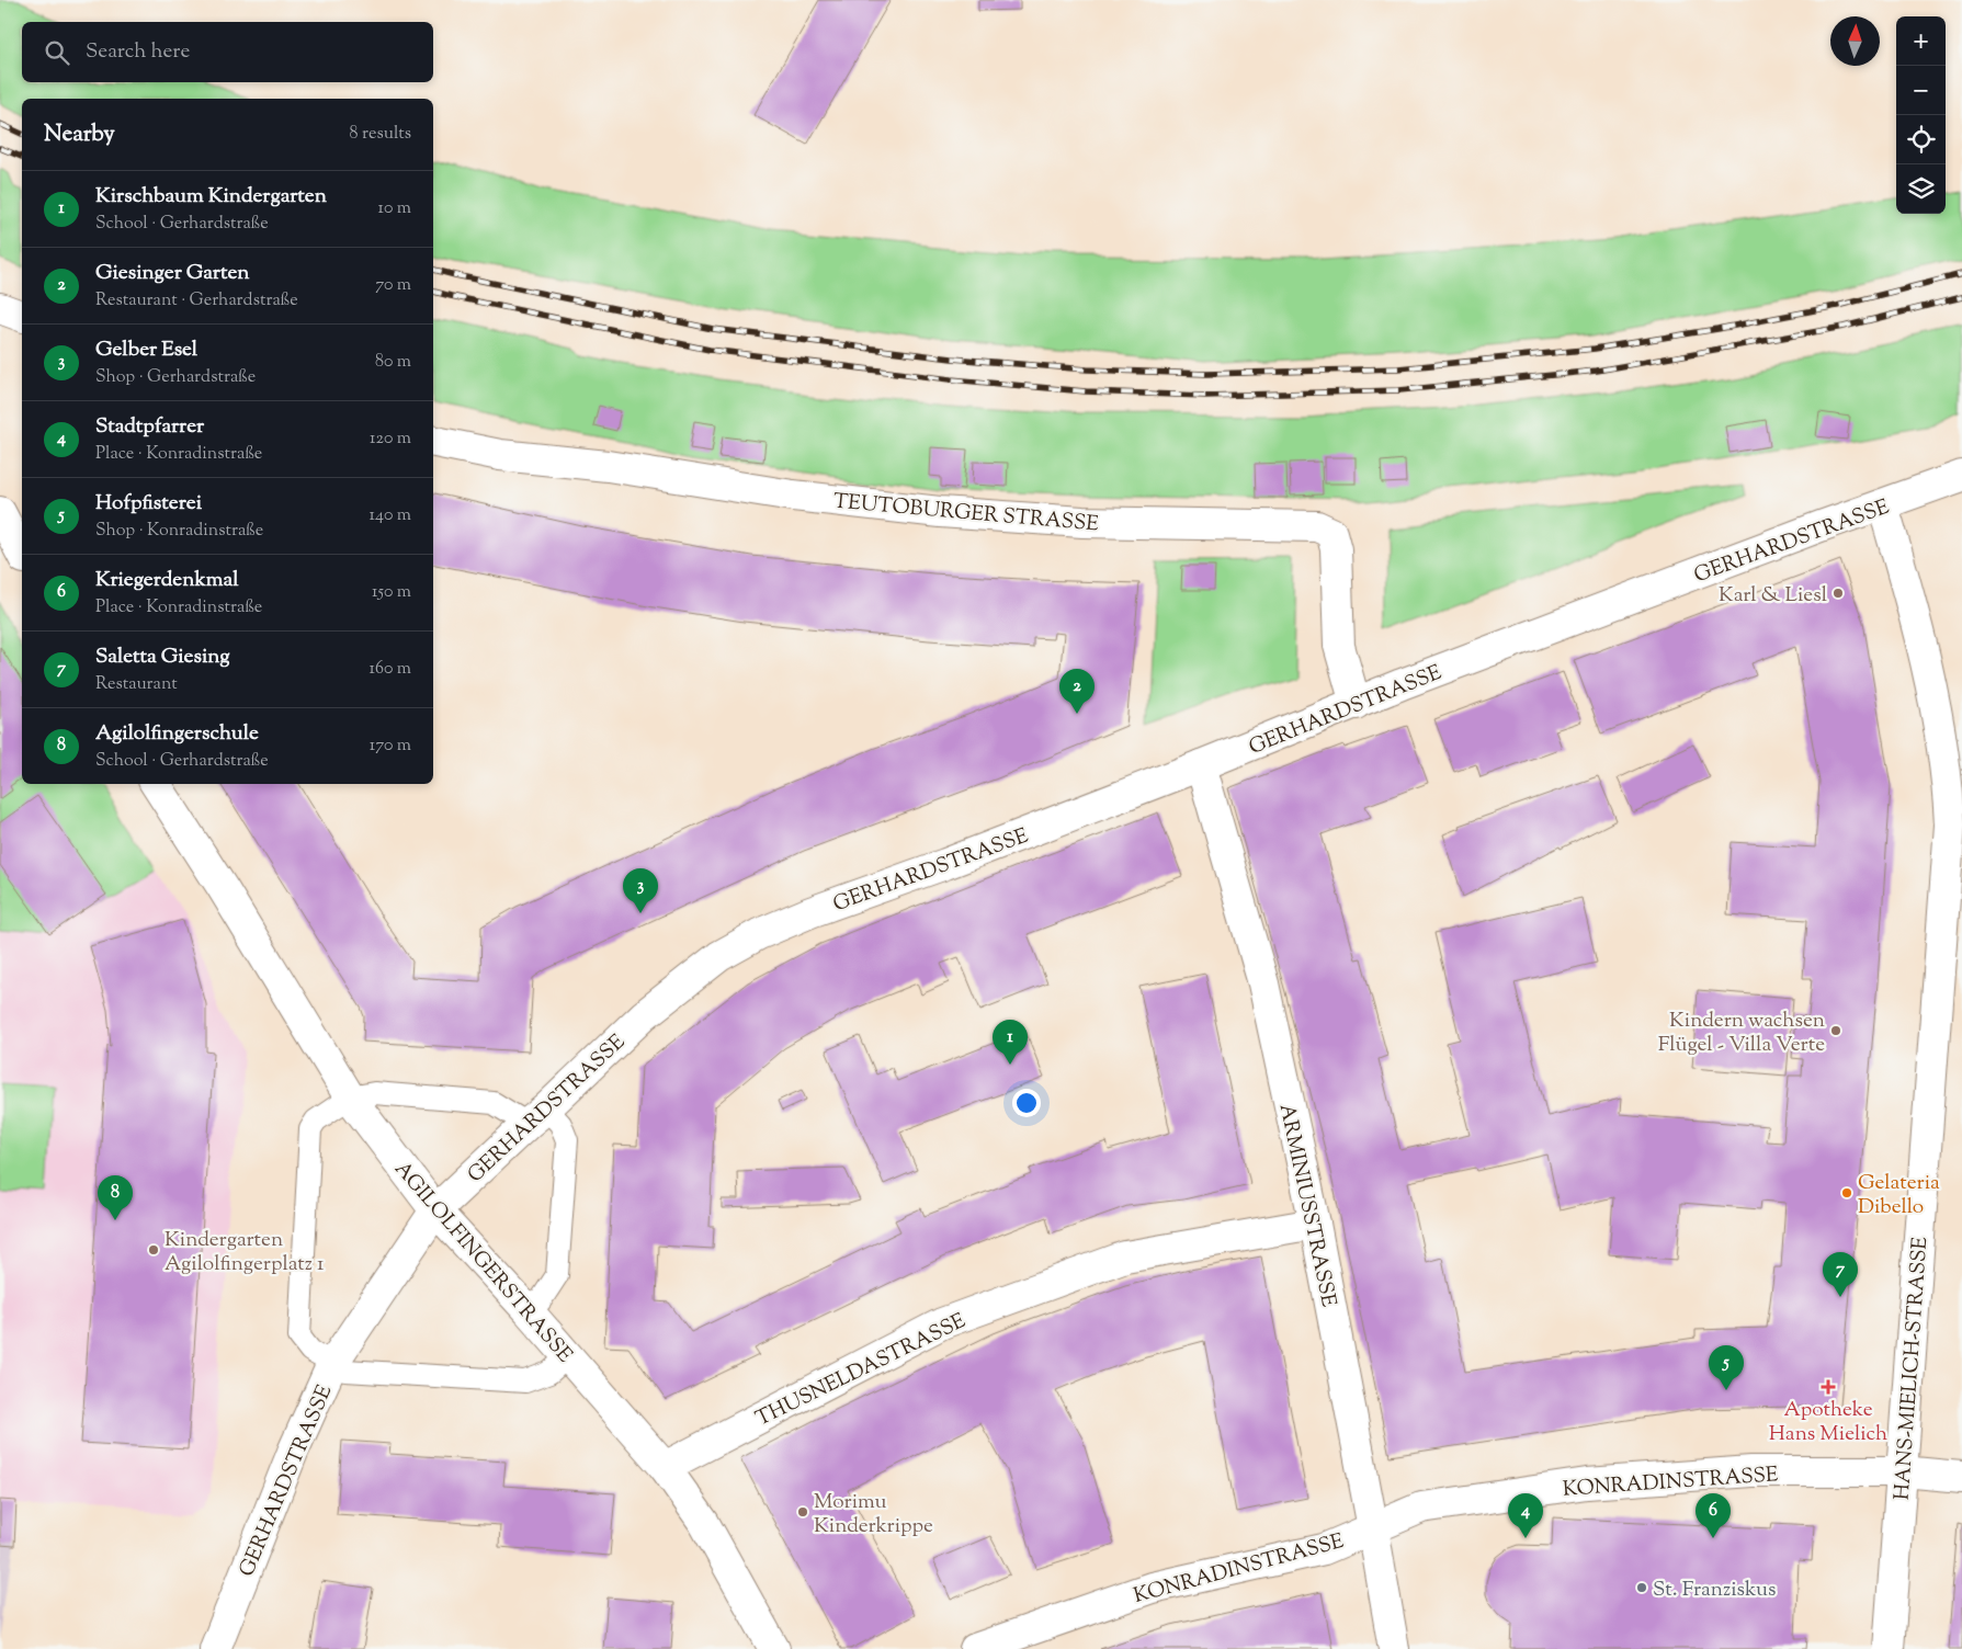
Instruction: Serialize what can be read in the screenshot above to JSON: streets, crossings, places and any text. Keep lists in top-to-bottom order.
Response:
{
  "streets": {
    "street": [
      "TEUTOBURGER STRASSE",
      "GERHARDSTRASSE",
      "ARMINIUSSTRASSE",
      "AGILOLFINGERSTRASSE",
      "THUSNELDASTRASSE",
      "HANS-MIELICH-STRASSE",
      "KONRADINSTRASSE"
    ]
  },
  "crossings": [
    ["TEUTOBURGER STRASSE", "GERHARDSTRASSE"],
    ["GERHARDSTRASSE", "ARMINIUSSTRASSE"],
    ["GERHARDSTRASSE", "AGILOLFINGERSTRASSE"],
    ["GERHARDSTRASSE", "HANS-MIELICH-STRASSE"],
    ["ARMINIUSSTRASSE", "THUSNELDASTRASSE"],
    ["ARMINIUSSTRASSE", "KONRADINSTRASSE"],
    ["AGILOLFINGERSTRASSE", "THUSNELDASTRASSE"],
    ["HANS-MIELICH-STRASSE", "KONRADINSTRASSE"]
  ],
  "places": {
    "other": [
      "Karl & Liesl",
      "Kindern wachsen Flügel - Villa Verte",
      "Gelateria Dibello",
      "Kindergarten Agilolfingerplatz 1",
      "Morimu Kinderkrippe",
      "St. Franziskus"
    ],
    "health": ["Apotheke Hans Mielich"]
  },
  "north": "top",
  "page": {
    "map_buttons": ["+", "−"],
    "search": "Search here",
    "heading": ["Nearby", "8 results"],
    "list": [
      {
        "mark": "1",
        "name": "Kirschbaum Kindergarten",
        "note": "School · Gerhardstraße",
        "value": "10 m"
      },
      {
        "mark": "2",
        "name": "Giesinger Garten",
        "note": "Restaurant · Gerhardstraße",
        "value": "70 m"
      },
      {
        "mark": "3",
        "name": "Gelber Esel",
        "note": "Shop · Gerhardstraße",
        "value": "80 m"
      },
      {
        "mark": "4",
        "name": "Stadtpfarrer",
        "note": "Place · Konradinstraße",
        "value": "120 m"
      },
      {
        "mark": "5",
        "name": "Hofpfisterei",
        "note": "Shop · Konradinstraße",
        "value": "140 m"
      },
      {
        "mark": "6",
        "name": "Kriegerdenkmal",
        "note": "Place · Konradinstraße",
        "value": "150 m"
      },
      {
        "mark": "7",
        "name": "Saletta Giesing",
        "note": "Restaurant",
        "value": "160 m"
      },
      {
        "mark": "8",
        "name": "Agilolfingerschule",
        "note": "School · Gerhardstraße",
        "value": "170 m"
      }
    ],
    "pins": [
      "2",
      "3",
      "1",
      "8",
      "7",
      "5",
      "4",
      "6"
    ]
  }
}
